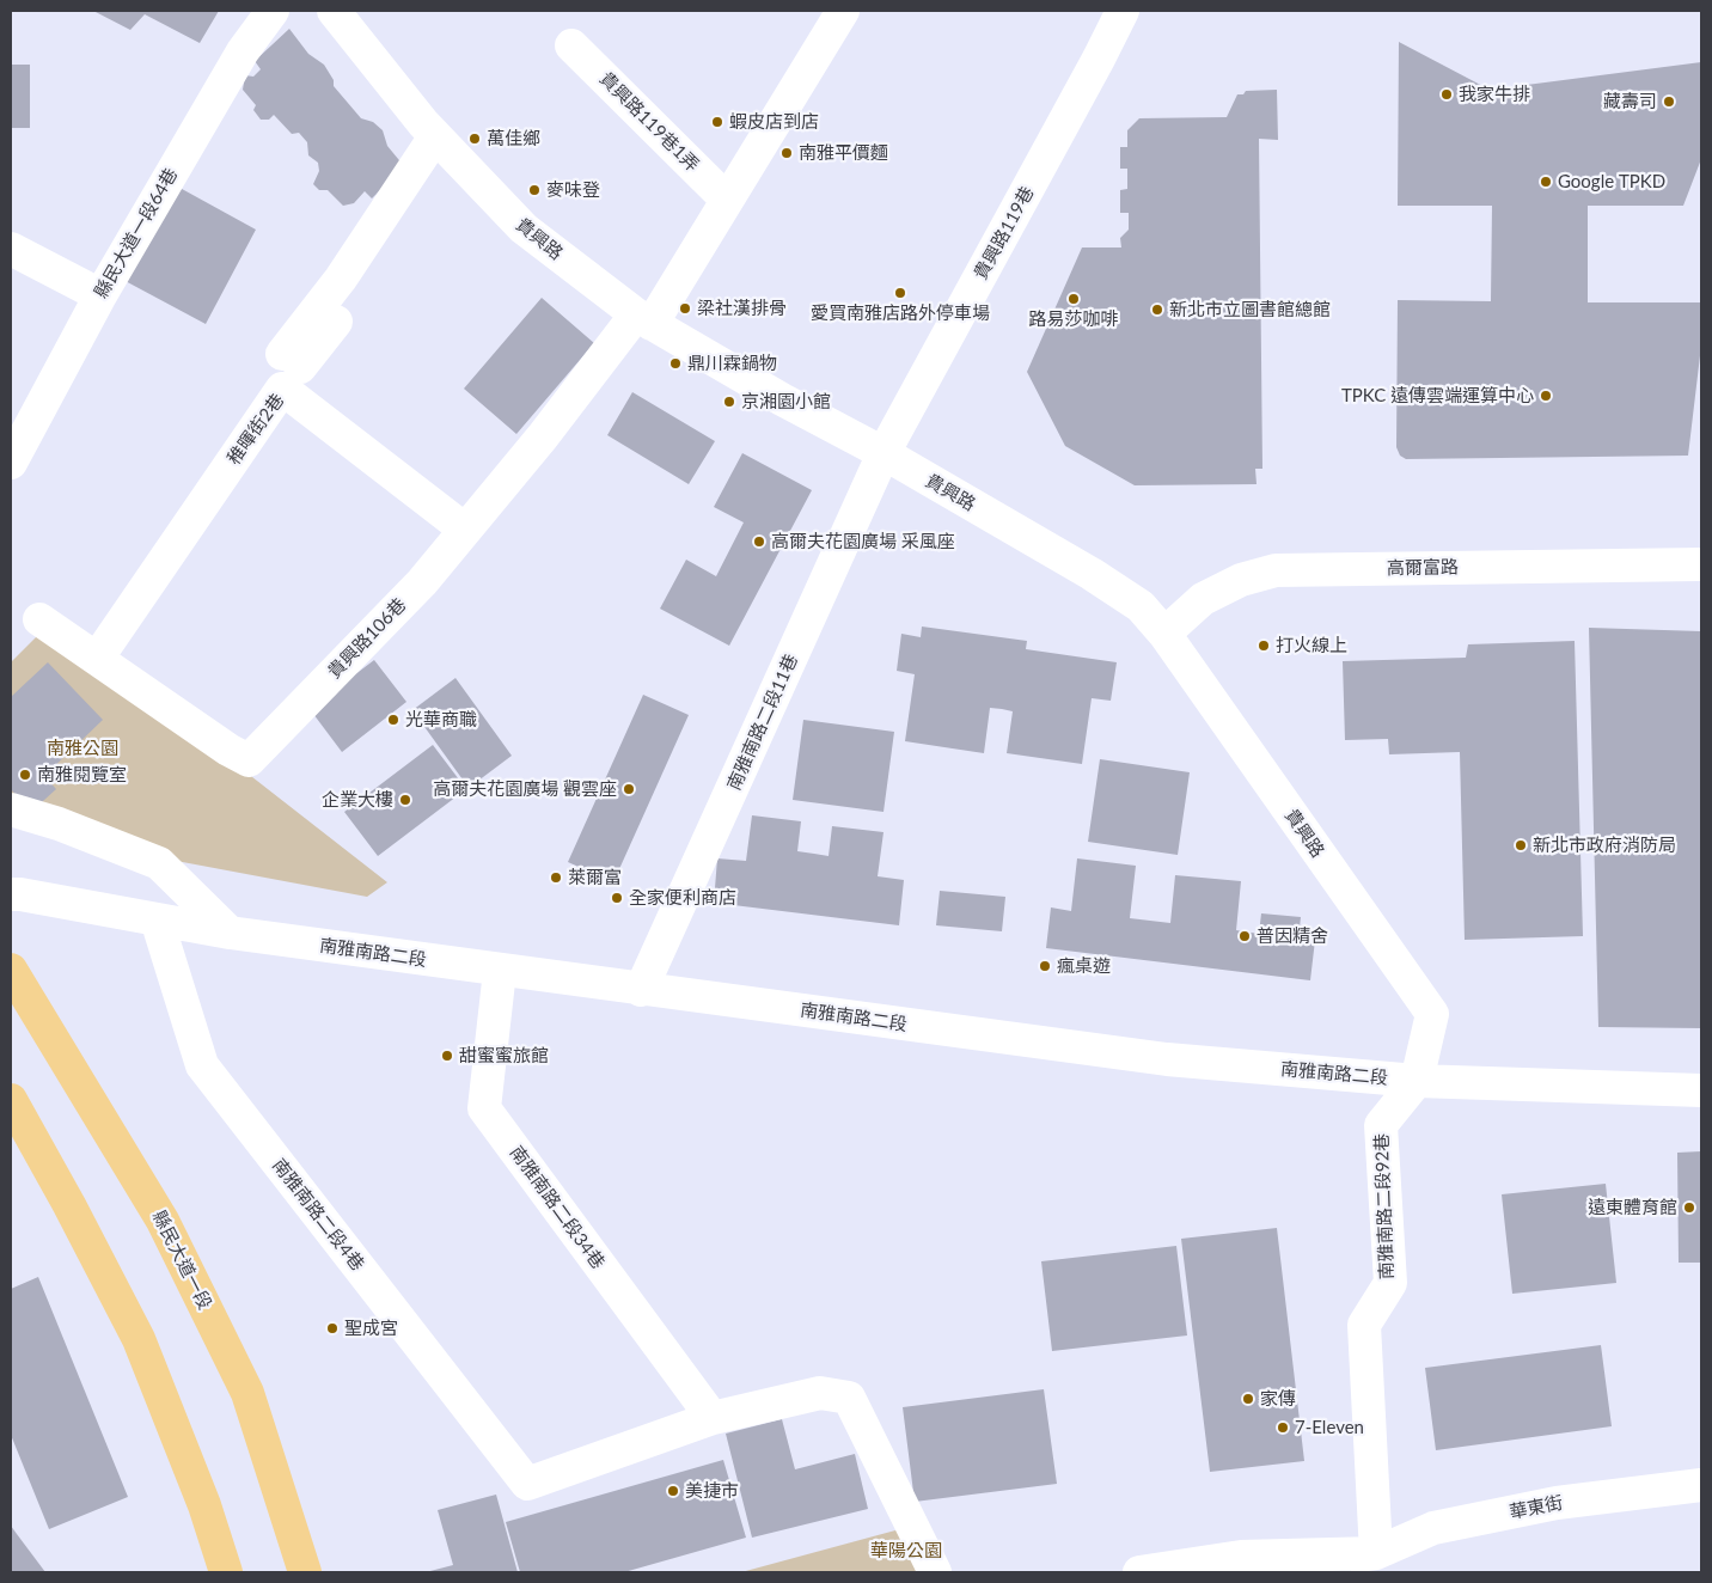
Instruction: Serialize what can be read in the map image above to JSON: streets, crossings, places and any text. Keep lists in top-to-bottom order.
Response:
{
  "streets": {
    "main road": ["縣民大道一段"],
    "street": [
      "貴興路119巷1弄",
      "縣民大道一段64巷",
      "貴興路119巷",
      "貴興路",
      "稚暉街2巷",
      "高爾富路",
      "貴興路106巷",
      "南雅南路二段11巷",
      "南雅南路二段",
      "南雅南路二段92巷",
      "南雅南路二段34巷",
      "南雅南路二段4巷",
      "華東街"
    ]
  },
  "crossings": [
    ["貴興路119巷", "貴興路"],
    ["貴興路119巷", "南雅南路二段11巷"],
    ["貴興路", "高爾富路"],
    ["貴興路", "貴興路106巷"],
    ["貴興路", "南雅南路二段11巷"],
    ["貴興路", "南雅南路二段"],
    ["貴興路", "南雅南路二段92巷"],
    ["稚暉街2巷", "貴興路106巷"],
    ["南雅南路二段11巷", "南雅南路二段"],
    ["南雅南路二段", "南雅南路二段92巷"],
    ["南雅南路二段", "南雅南路二段34巷"],
    ["南雅南路二段", "南雅南路二段4巷"],
    ["南雅南路二段92巷", "華東街"],
    ["南雅南路二段34巷", "南雅南路二段4巷"]
  ],
  "parks": ["南雅公園", "華陽公園"],
  "places": [
    "我家牛排",
    "藏壽司",
    "蝦皮店到店",
    "萬佳鄉",
    "南雅平價麵",
    "Google TPKD",
    "麥味登",
    "愛買南雅店路外停車場",
    "路易莎咖啡",
    "梁社漢排骨",
    "新北市立圖書館總館",
    "鼎川霖鍋物",
    "TPKC 遠傳雲端運算中心",
    "京湘園小館",
    "高爾夫花園廣場 采風座",
    "打火線上",
    "光華商職",
    "南雅閱覽室",
    "高爾夫花園廣場 觀雲座",
    "企業大樓",
    "新北市政府消防局",
    "萊爾富",
    "全家便利商店",
    "普因精舍",
    "瘋桌遊",
    "甜蜜蜜旅館",
    "遠東體育館",
    "聖成宮",
    "家傳",
    "7-Eleven",
    "美捷市"
  ]
}
